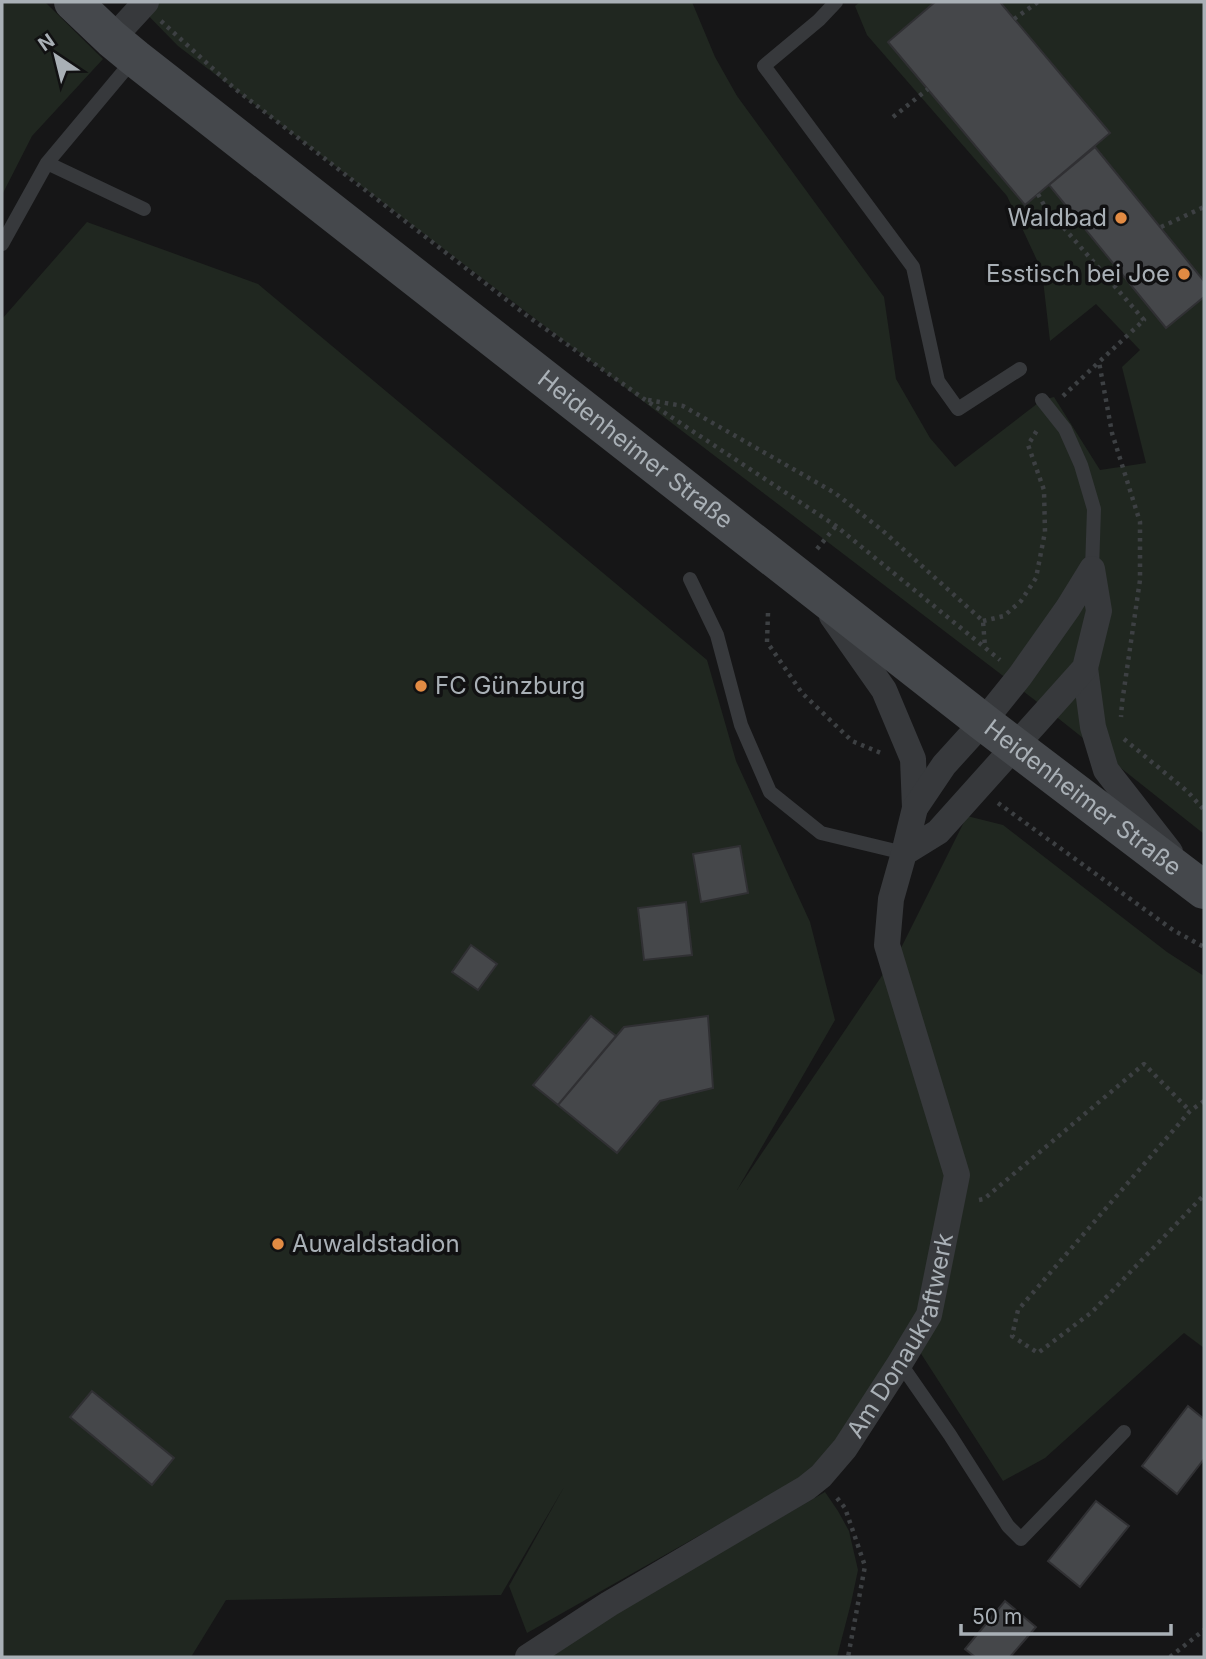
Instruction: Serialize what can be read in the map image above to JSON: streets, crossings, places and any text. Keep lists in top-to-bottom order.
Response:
{
  "streets": {
    "main road": ["Heidenheimer Straße"],
    "street": ["Am Donaukraftwerk"]
  },
  "crossings": [
    ["Heidenheimer Straße", "Am Donaukraftwerk"]
  ],
  "places": [
    "Waldbad",
    "Esstisch bei Joe",
    "FC Günzburg",
    "Auwaldstadion"
  ],
  "scale_bar": "50 m",
  "north": "top left"
}
